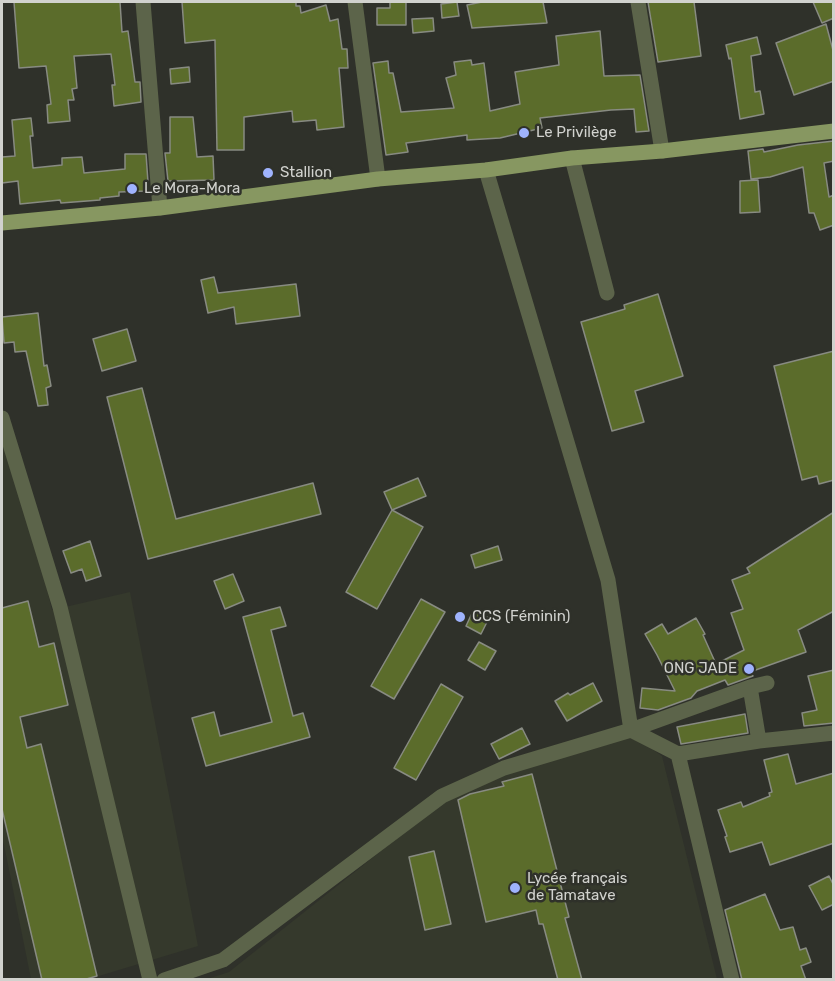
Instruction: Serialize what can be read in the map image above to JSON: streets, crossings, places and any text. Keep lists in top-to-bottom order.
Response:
{
  "places": [
    "Le Privilège",
    "Stallion",
    "Le Mora-Mora",
    "CCS (Féminin)",
    "ONG JADE",
    "Lycée français de Tamatave"
  ]
}
